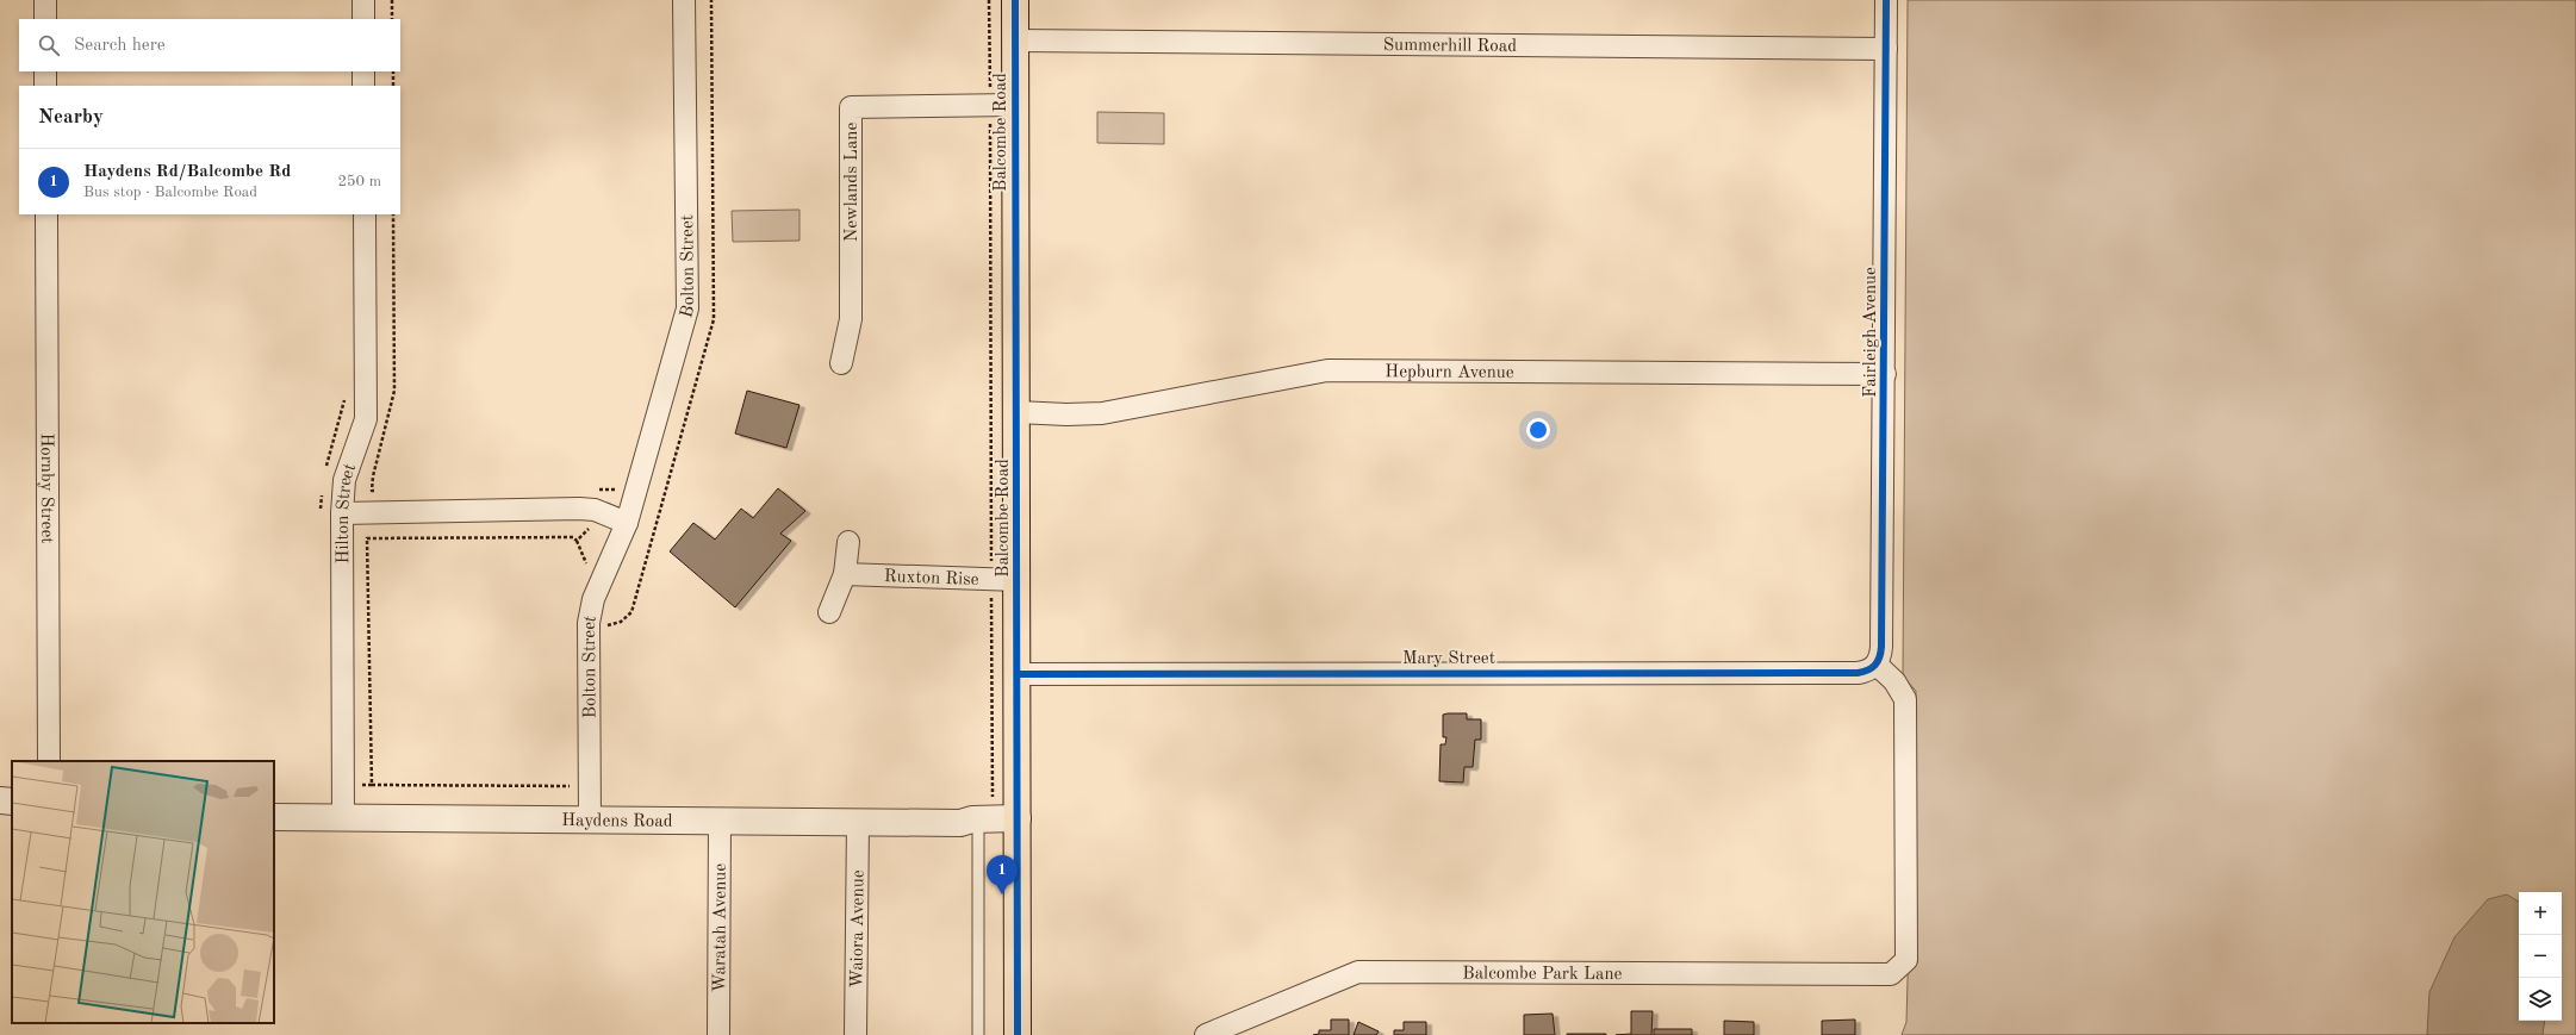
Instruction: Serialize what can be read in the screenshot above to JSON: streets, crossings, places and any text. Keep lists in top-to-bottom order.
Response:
{
  "streets": {
    "main road": ["Balcombe Road"],
    "street": [
      "Summerhill Road",
      "Newlands Lane",
      "Bolton Street",
      "Fairleigh Avenue",
      "Hepburn Avenue",
      "Hornby Street",
      "Hilton Street",
      "Ruxton Rise",
      "Mary Street",
      "Haydens Road",
      "Waratah Avenue",
      "Waiora Avenue",
      "Balcombe Park Lane"
    ]
  },
  "crossings": [
    ["Summerhill Road", "Balcombe Road"],
    ["Summerhill Road", "Fairleigh Avenue"],
    ["Balcombe Road", "Newlands Lane"],
    ["Balcombe Road", "Hepburn Avenue"],
    ["Balcombe Road", "Ruxton Rise"],
    ["Balcombe Road", "Mary Street"],
    ["Balcombe Road", "Haydens Road"],
    ["Bolton Street", "Haydens Road"],
    ["Fairleigh Avenue", "Hepburn Avenue"],
    ["Fairleigh Avenue", "Mary Street"],
    ["Fairleigh Avenue", "Balcombe Park Lane"],
    ["Hilton Street", "Haydens Road"],
    ["Mary Street", "Balcombe Park Lane"],
    ["Haydens Road", "Waratah Avenue"],
    ["Haydens Road", "Waiora Avenue"]
  ],
  "page": {
    "search": "Search here",
    "heading": "Nearby",
    "list": [
      {
        "mark": "1",
        "name": "Haydens Rd/Balcombe Rd",
        "note": "Bus stop · Balcombe Road",
        "value": "250 m"
      }
    ],
    "pins": "1",
    "map_buttons": ["+", "−"]
  }
}
